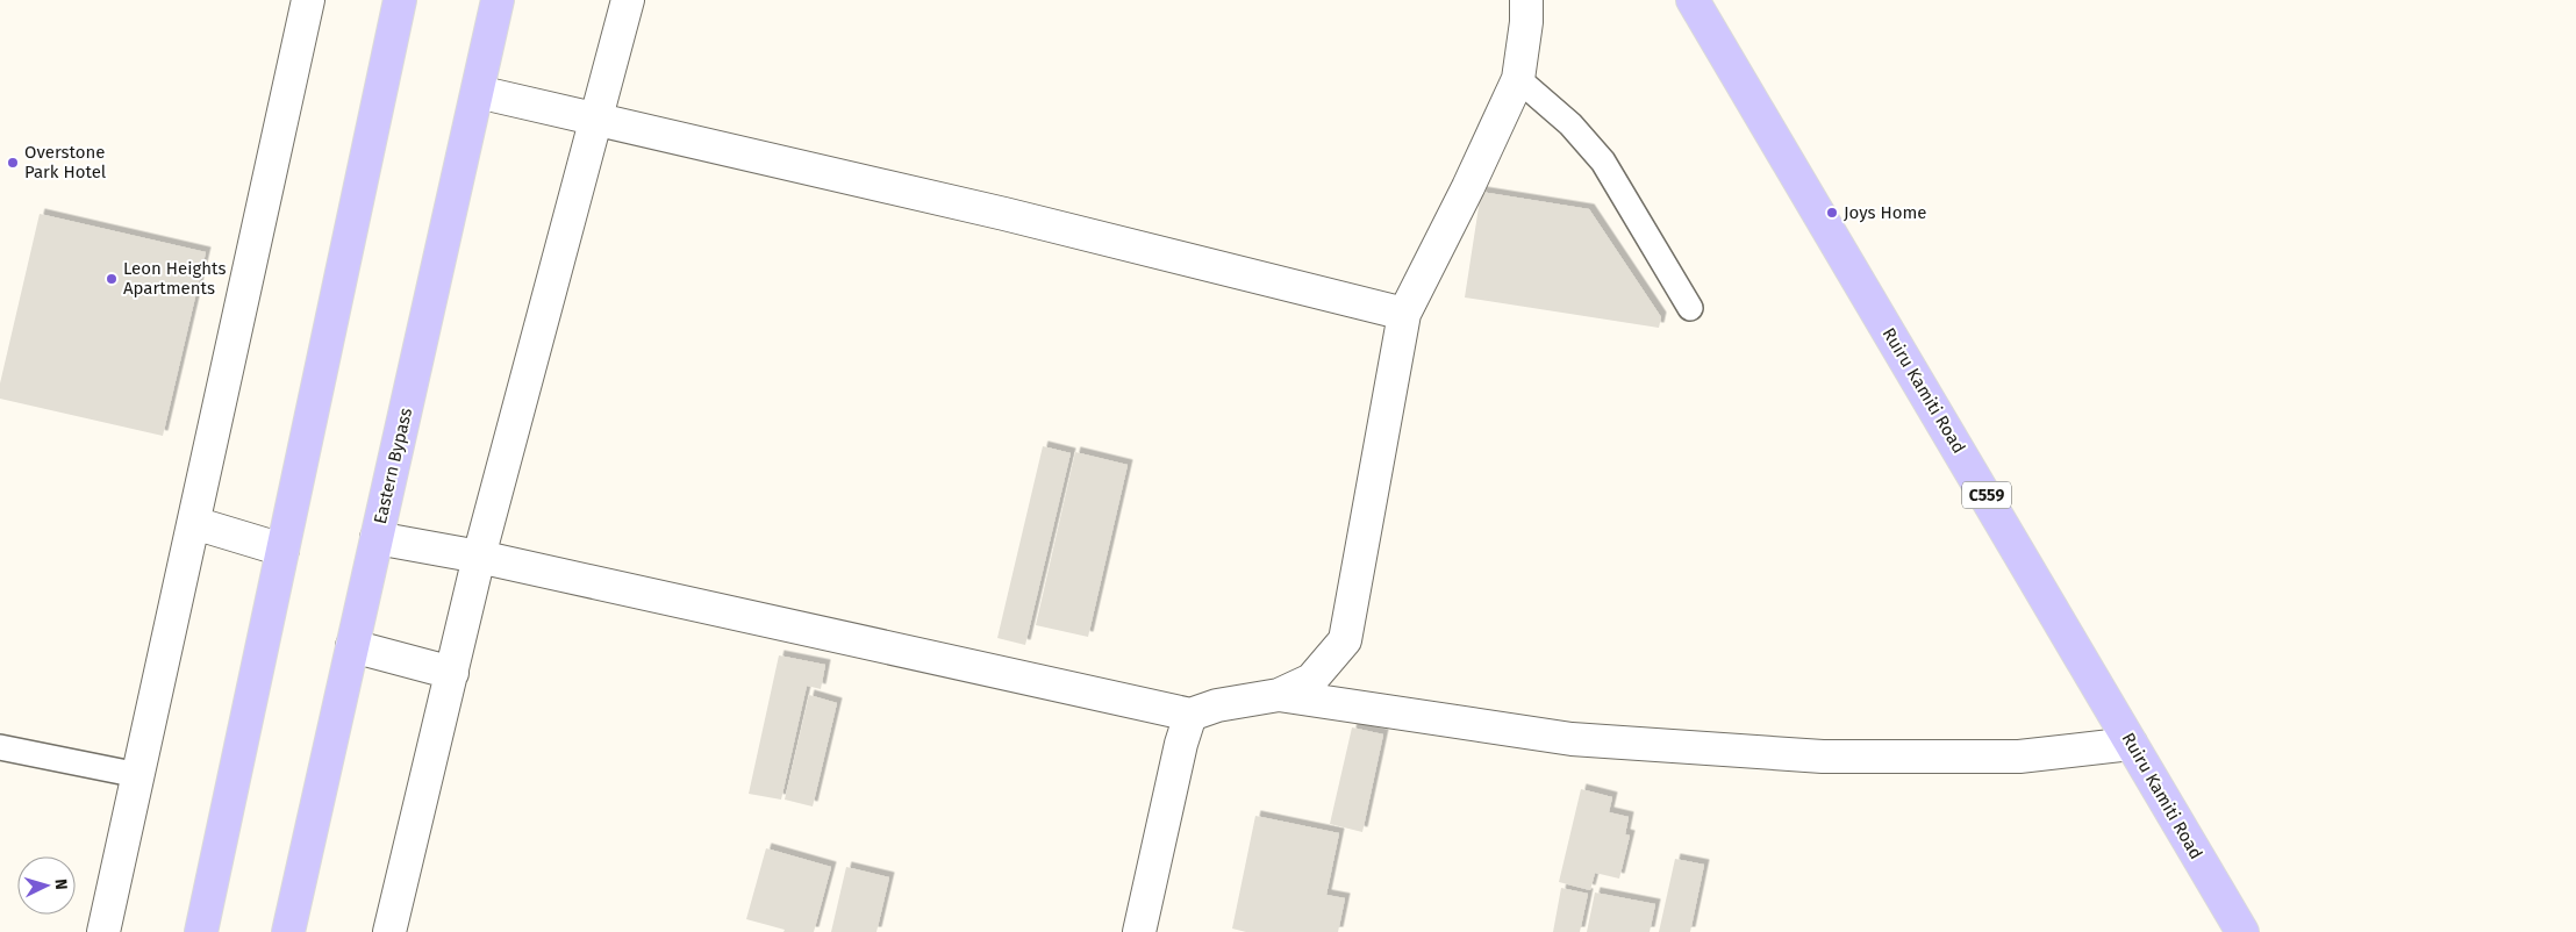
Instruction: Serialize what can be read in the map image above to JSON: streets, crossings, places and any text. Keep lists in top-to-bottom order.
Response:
{
  "streets": {
    "main road": ["Ruiru Kamiti Road", "Eastern Bypass", "C559"]
  },
  "places": ["Overstone Park Hotel", "Joys Home", "Leon Heights Apartments"],
  "north": "right"
}
